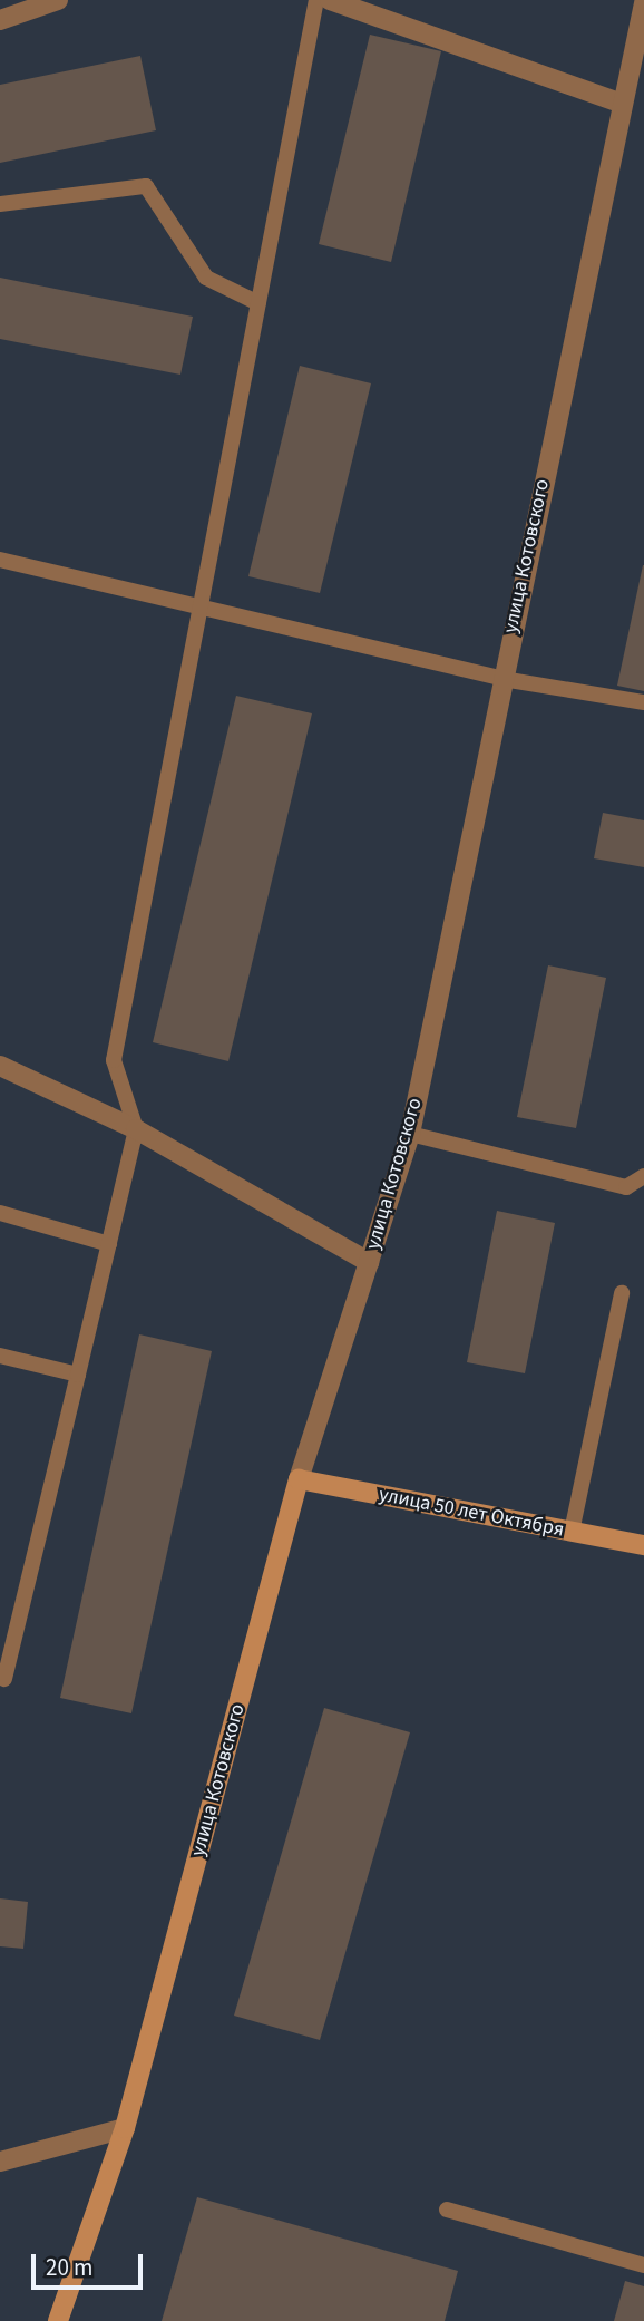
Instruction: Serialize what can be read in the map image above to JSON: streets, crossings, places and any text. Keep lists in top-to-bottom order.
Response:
{
  "streets": {
    "main road": ["улица Котовского", "улица 50 лет Октября"]
  },
  "crossings": [
    ["улица Котовского", "улица 50 лет Октября"]
  ],
  "scale_bar": "20 m"
}
